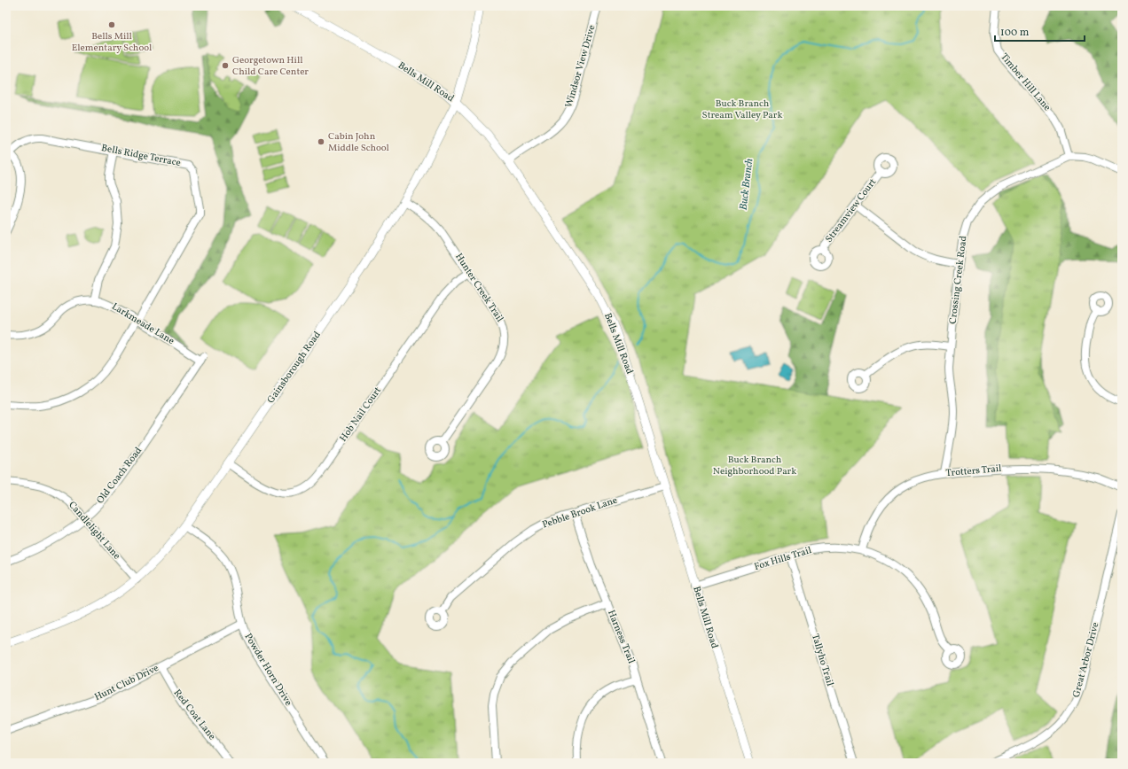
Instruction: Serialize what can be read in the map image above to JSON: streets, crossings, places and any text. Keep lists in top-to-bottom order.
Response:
{
  "streets": {
    "street": [
      "Windsor View Drive",
      "Bells Mill Road",
      "Timber Hill Lane",
      "Bells Ridge Terrace",
      "Streamview Court",
      "Crossing Creek Road",
      "Hunter Creek Trail",
      "Larkmeade Lane",
      "Gainsborough Road",
      "Hob Nail Court",
      "Trotters Trail",
      "Old Coach Road",
      "Pebble Brook Lane",
      "Candlelight Lane",
      "Fox Hills Trail",
      "Harness Trail",
      "Tallyho Trail",
      "Great Arbor Drive",
      "Powder Horn Drive",
      "Hunt Club Drive",
      "Red Coat Lane"
    ]
  },
  "crossings": [
    ["Windsor View Drive", "Bells Mill Road"],
    ["Bells Mill Road", "Gainsborough Road"],
    ["Bells Mill Road", "Pebble Brook Lane"],
    ["Bells Mill Road", "Fox Hills Trail"],
    ["Timber Hill Lane", "Crossing Creek Road"],
    ["Bells Ridge Terrace", "Larkmeade Lane"],
    ["Crossing Creek Road", "Trotters Trail"],
    ["Hunter Creek Trail", "Gainsborough Road"],
    ["Hunter Creek Trail", "Hob Nail Court"],
    ["Larkmeade Lane", "Old Coach Road"],
    ["Gainsborough Road", "Hob Nail Court"],
    ["Gainsborough Road", "Candlelight Lane"],
    ["Gainsborough Road", "Powder Horn Drive"],
    ["Trotters Trail", "Fox Hills Trail"],
    ["Old Coach Road", "Candlelight Lane"],
    ["Pebble Brook Lane", "Harness Trail"],
    ["Fox Hills Trail", "Tallyho Trail"],
    ["Powder Horn Drive", "Hunt Club Drive"],
    ["Hunt Club Drive", "Red Coat Lane"]
  ],
  "water": ["Buck Branch"],
  "parks": ["Buck Branch Stream Valley Park", "Buck Branch Neighborhood Park"],
  "places": ["Bells Mill Elementary School", "Georgetown Hill Child Care Center", "Cabin John Middle School"],
  "scale_bar": "100 m"
}
